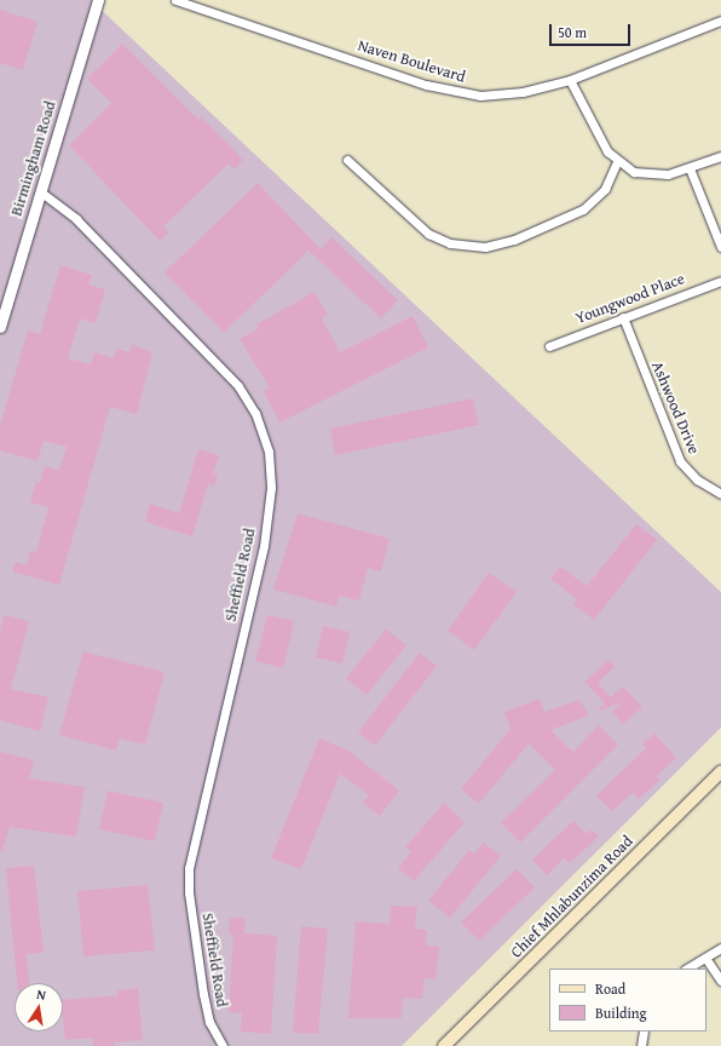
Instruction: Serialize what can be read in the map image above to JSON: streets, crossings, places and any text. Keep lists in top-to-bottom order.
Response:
{
  "streets": {
    "main road": ["Chief Mhlabunzima Road"],
    "street": [
      "Naven Boulevard",
      "Birmingham Road",
      "Youngwood Place",
      "Ashwood Drive",
      "Sheffield Road"
    ]
  },
  "crossings": [
    ["Birmingham Road", "Sheffield Road"],
    ["Youngwood Place", "Ashwood Drive"]
  ],
  "legend": ["Road", "Building"],
  "scale_bar": "50 m",
  "north": "top"
}
